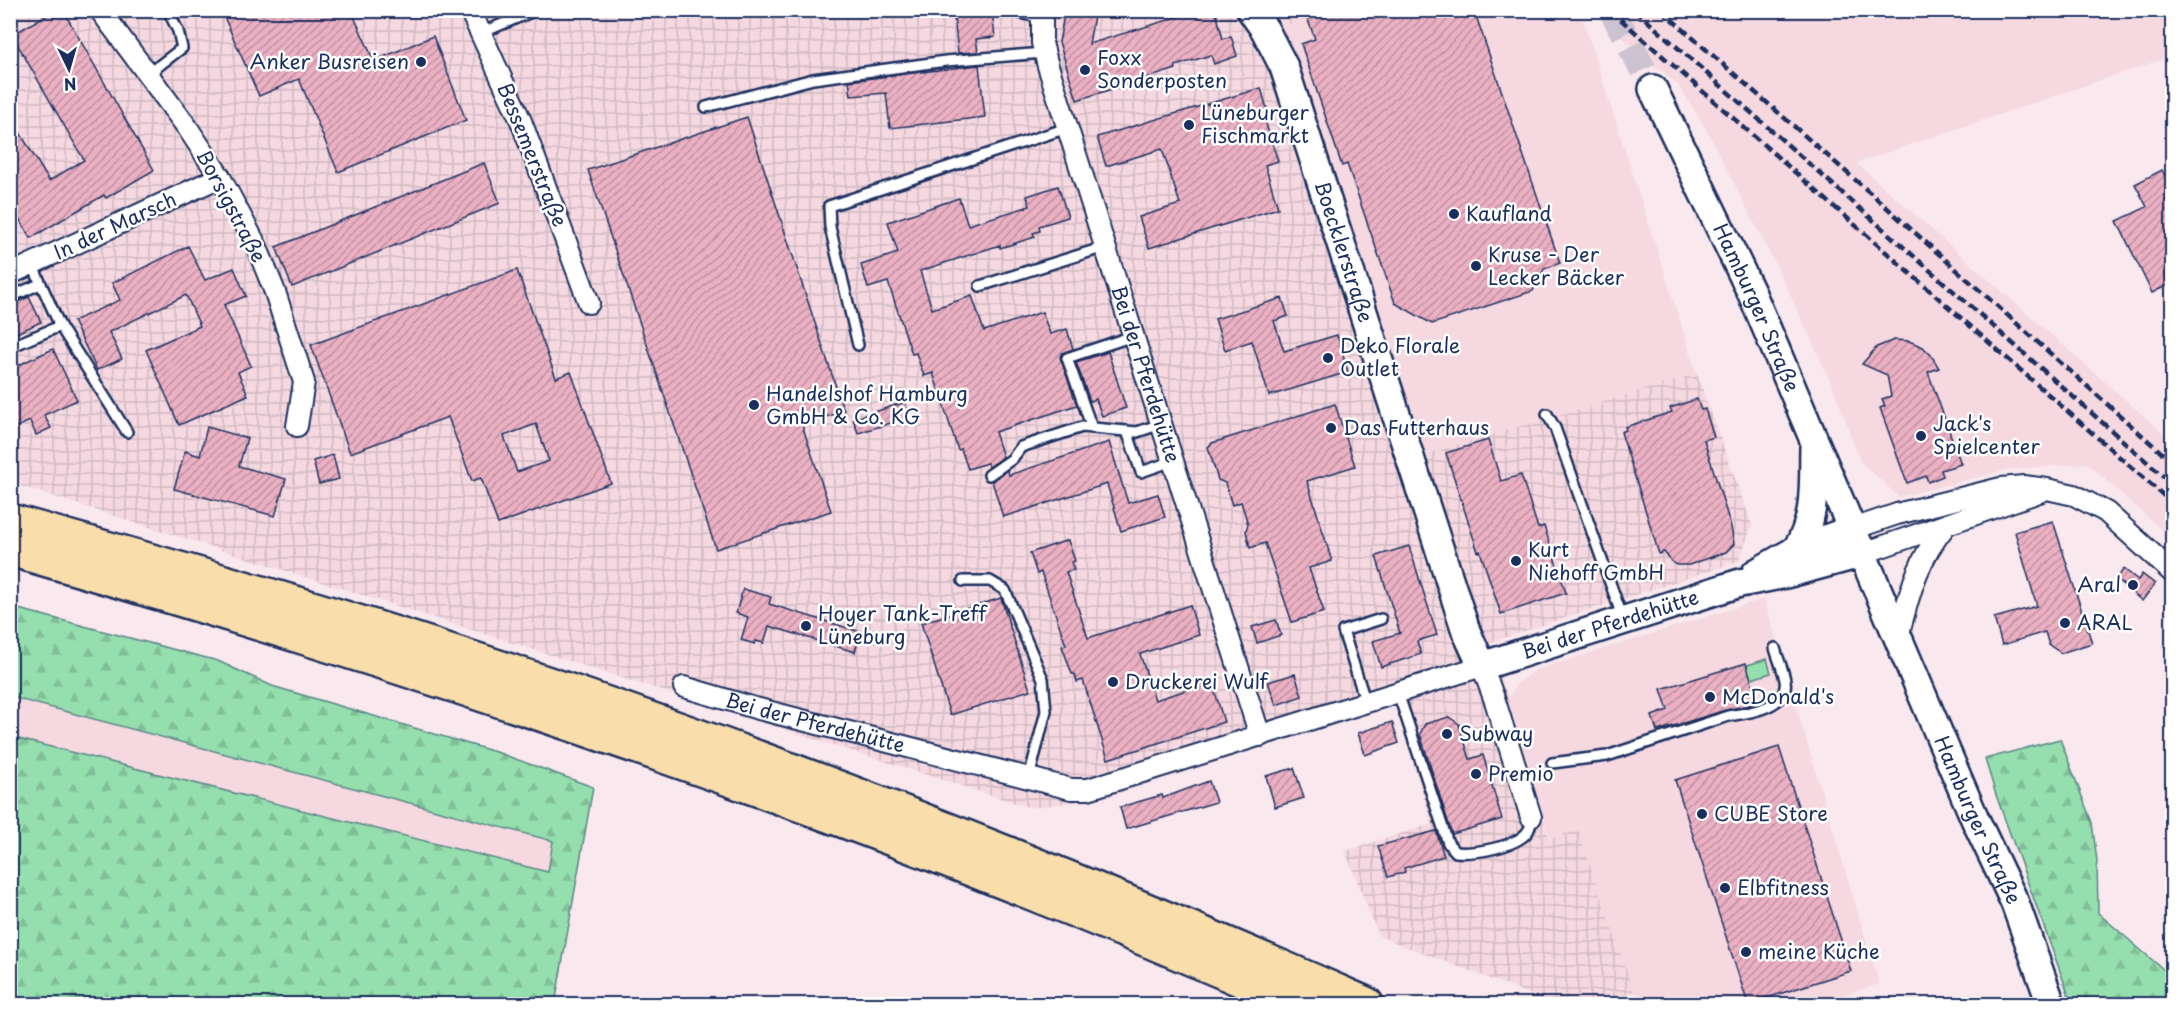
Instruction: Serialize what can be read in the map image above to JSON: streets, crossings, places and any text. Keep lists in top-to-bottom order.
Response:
{
  "streets": {
    "street": [
      "Bessemerstraße",
      "Borsigstraße",
      "In der Marsch",
      "Boecklerstraße",
      "Hamburger Straße",
      "Bei der Pferdehütte"
    ]
  },
  "crossings": [
    ["Borsigstraße", "In der Marsch"],
    ["Boecklerstraße", "Bei der Pferdehütte"],
    ["Hamburger Straße", "Bei der Pferdehütte"]
  ],
  "places": [
    "Anker Busreisen",
    "Foxx Sonderposten",
    "Lüneburger Fischmarkt",
    "Kaufland",
    "Kruse - Der Lecker Bäcker",
    "Deko Florale Outlet",
    "Handelshof Hamburg GmbH & Co. KG",
    "Das Futterhaus",
    "Jack's Spielcenter",
    "Kurt Niehoff GmbH",
    "Aral",
    "ARAL",
    "Hoyer Tank-Treff Lüneburg",
    "Druckerei Wulf",
    "McDonald's",
    "Subway",
    "Premio",
    "CUBE Store",
    "Elbfitness",
    "meine Küche"
  ],
  "north": "bottom"
}
